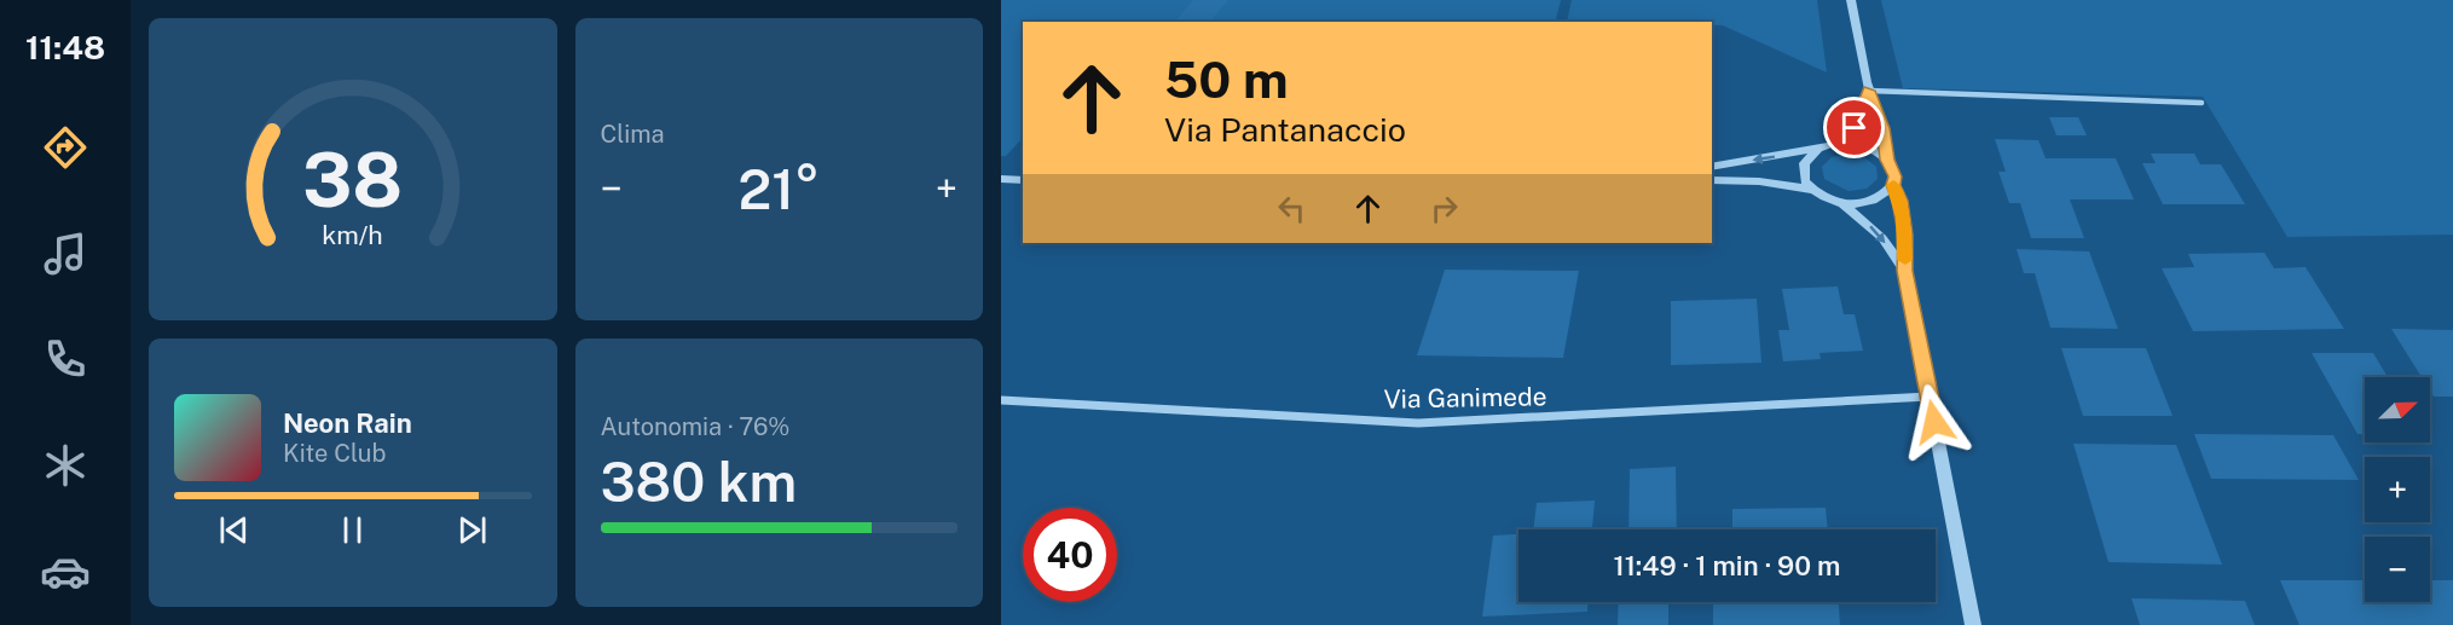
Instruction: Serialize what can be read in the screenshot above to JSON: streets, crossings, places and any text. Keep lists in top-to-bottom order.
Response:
{
  "streets": {
    "street": ["Via Ganimede"]
  },
  "north": "top right",
  "page": {
    "tabs": "11:48",
    "tile": [
      "Clima",
      ["Autonomia · 76%", "380 km"]
    ],
    "turn": ["50 m", "Via Pantanaccio"],
    "heat": ["−", "21°", "+"],
    "map_buttons": ["+", "−"],
    "song": ["Neon Rain", "Kite Club"],
    "limit": "40",
    "trip": "11:49 · 1 min · 90 m",
    "gauge": ["38", "km/h"]
  }
}
